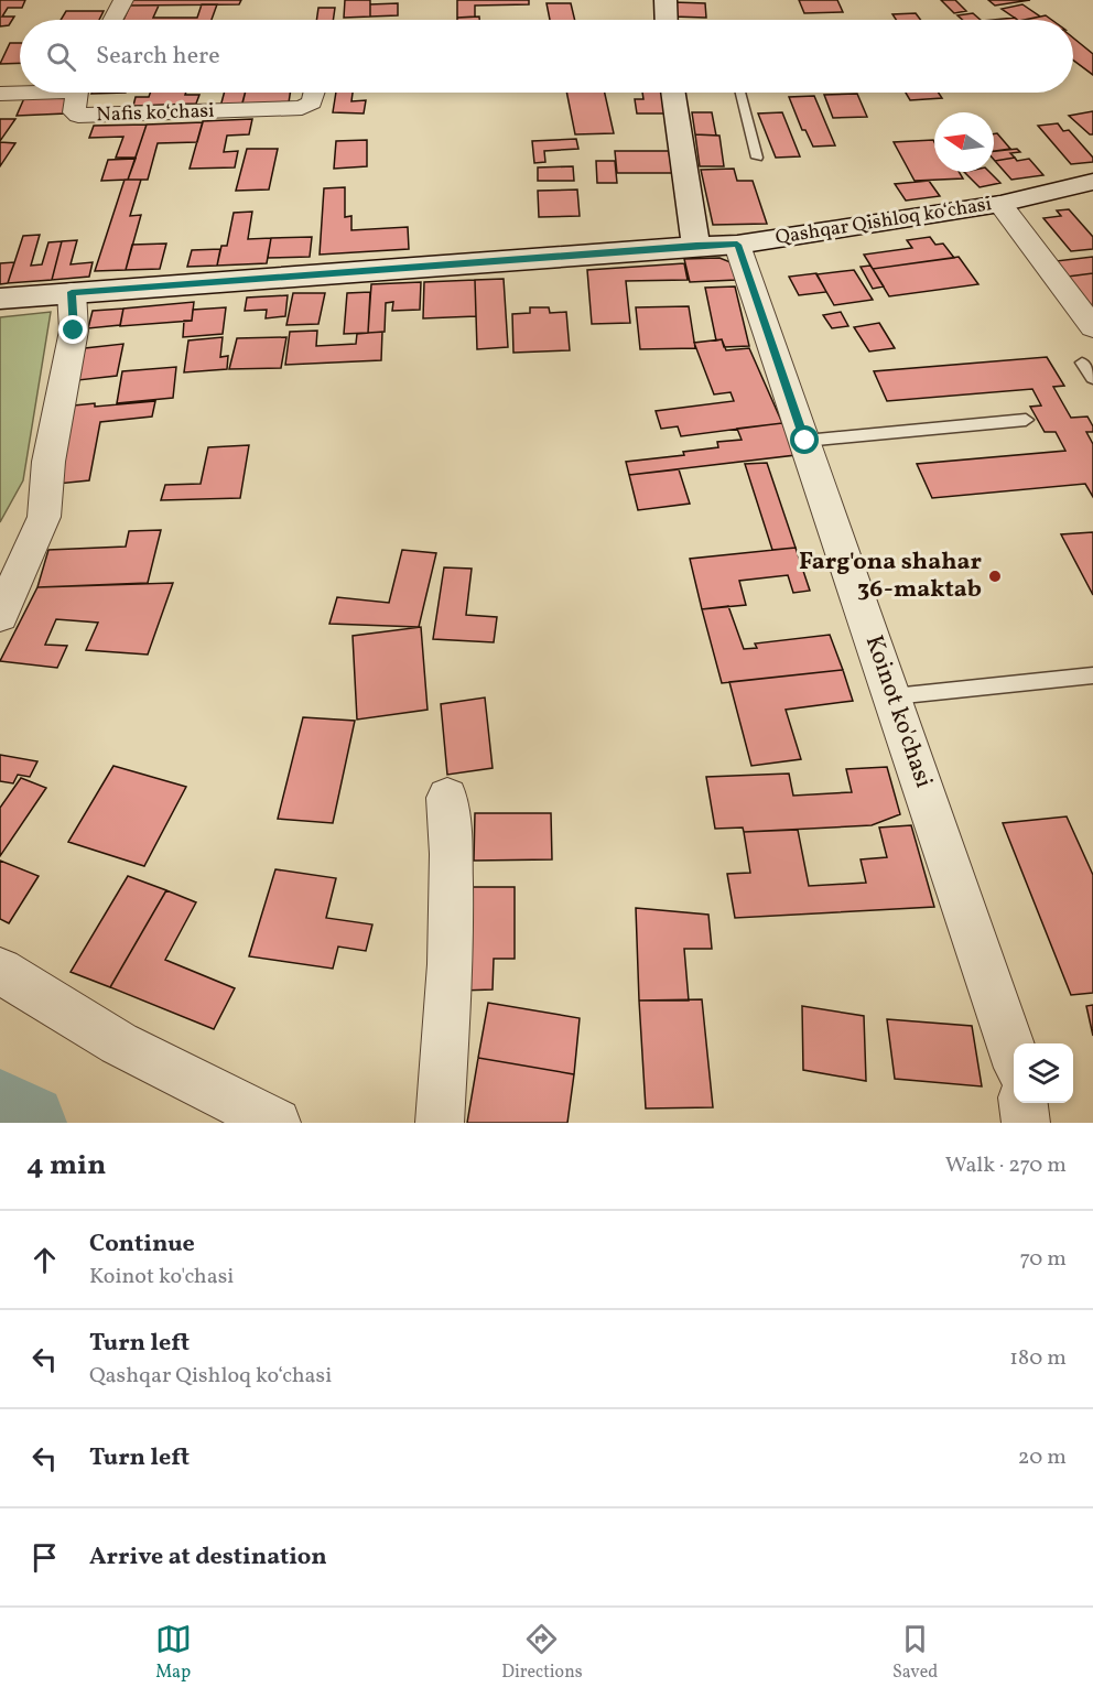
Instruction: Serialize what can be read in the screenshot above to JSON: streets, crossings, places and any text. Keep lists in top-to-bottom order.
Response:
{
  "streets": {
    "main road": ["Qashqar Qishloq koʻchasi"],
    "street": ["Nafis koʻchasi", "Koinot ko'chasi"]
  },
  "crossings": [
    ["Qashqar Qishloq koʻchasi", "Koinot ko'chasi"]
  ],
  "places": ["Farg'ona shahar 36-maktab"],
  "north": "left",
  "page": {
    "search": "Search here",
    "heading": ["4 min", "Walk · 270 m"],
    "list": [
      ["Continue", "Koinot ko'chasi", "70 m"],
      ["Turn left", "Qashqar Qishloq koʻchasi", "180 m"],
      ["Turn left", "20 m"],
      "Arrive at destination"
    ],
    "nav": ["Map", "Directions", "Saved"]
  }
}
